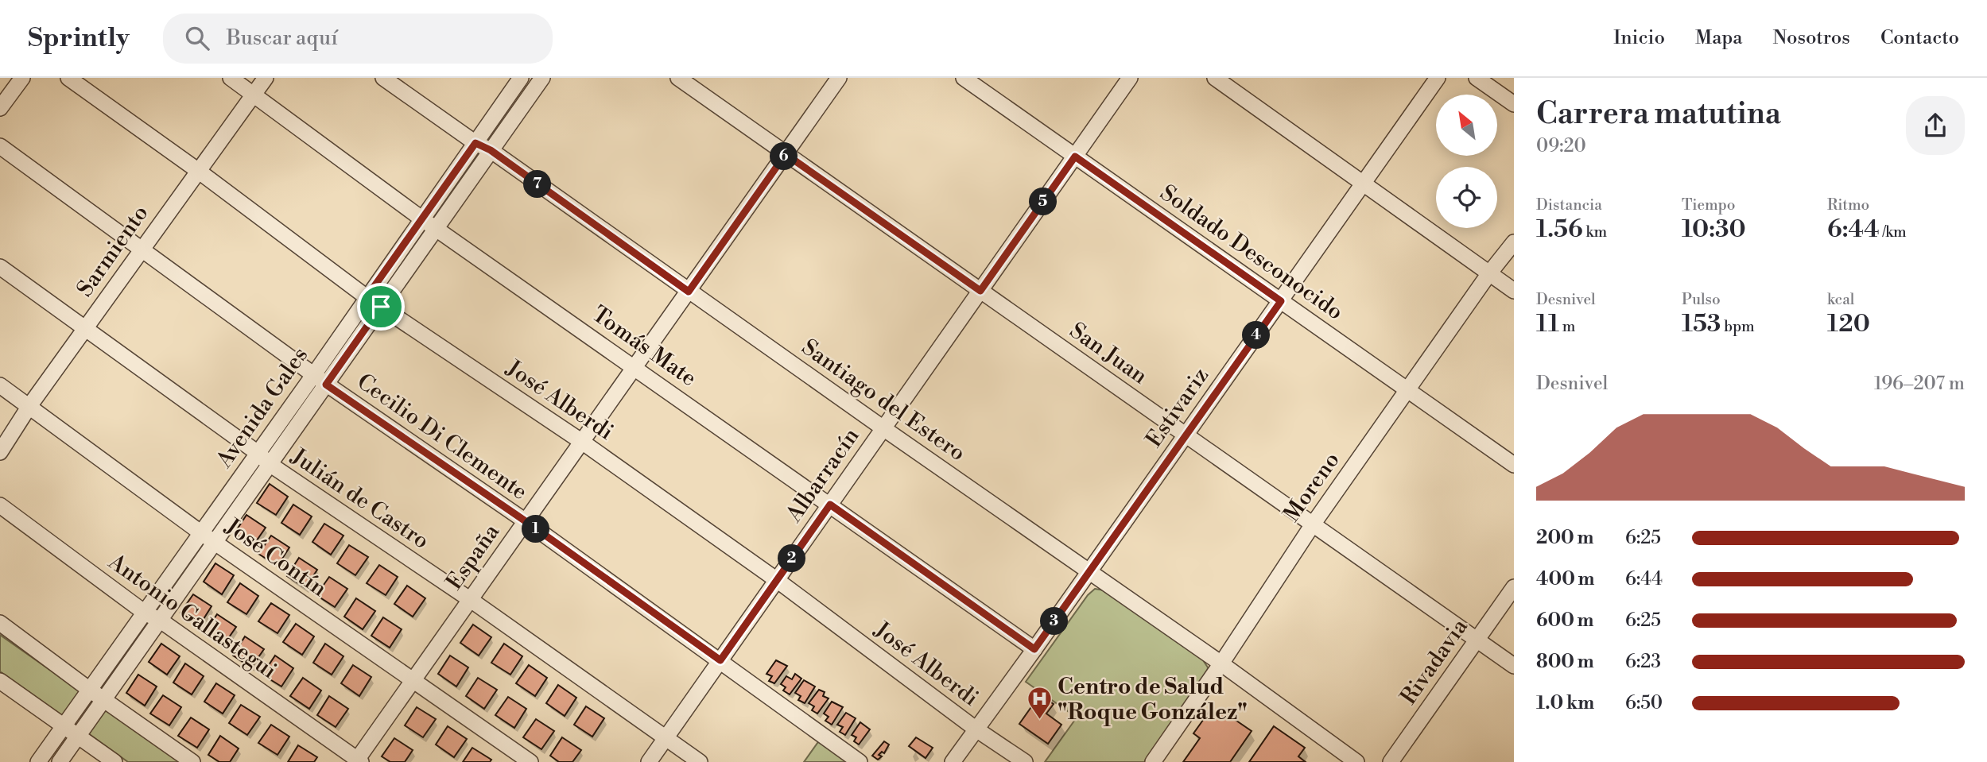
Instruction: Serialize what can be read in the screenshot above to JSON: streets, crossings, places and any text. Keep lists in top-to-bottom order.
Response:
{
  "streets": {
    "street": [
      "Sarmiento",
      "Soldado Desconocido",
      "Tomás Mate",
      "San Juan",
      "José Alberdi",
      "Santiago del Estero",
      "Avenida Gales",
      "Estivariz",
      "Cecilio Di Clemente",
      "Albarracín",
      "Moreno",
      "Julián de Castro",
      "España",
      "José Contín",
      "Antonio Gallastegui",
      "Rivadavia"
    ]
  },
  "crossings": [
    ["Sarmiento", "Tomás Mate"],
    ["Sarmiento", "José Alberdi"],
    ["Sarmiento", "Cecilio Di Clemente"],
    ["Sarmiento", "Julián de Castro"],
    ["Sarmiento", "José Contín"],
    ["Soldado Desconocido", "Estivariz"],
    ["Soldado Desconocido", "Albarracín"],
    ["Soldado Desconocido", "Moreno"],
    ["Tomás Mate", "Avenida Gales"],
    ["Tomás Mate", "Estivariz"],
    ["Tomás Mate", "Albarracín"],
    ["Tomás Mate", "España"],
    ["San Juan", "Estivariz"],
    ["San Juan", "Albarracín"],
    ["San Juan", "Moreno"],
    ["San Juan", "España"],
    ["San Juan", "Rivadavia"],
    ["José Alberdi", "Avenida Gales"],
    ["José Alberdi", "Estivariz"],
    ["José Alberdi", "Albarracín"],
    ["José Alberdi", "España"],
    ["Santiago del Estero", "Avenida Gales"],
    ["Santiago del Estero", "Estivariz"],
    ["Santiago del Estero", "Albarracín"],
    ["Santiago del Estero", "Moreno"],
    ["Santiago del Estero", "España"],
    ["Avenida Gales", "Cecilio Di Clemente"],
    ["Avenida Gales", "Julián de Castro"],
    ["Avenida Gales", "José Contín"],
    ["Avenida Gales", "Antonio Gallastegui"],
    ["Cecilio Di Clemente", "Albarracín"],
    ["Cecilio Di Clemente", "España"],
    ["Albarracín", "Julián de Castro"],
    ["Julián de Castro", "España"],
    ["España", "José Contín"],
    ["España", "Antonio Gallastegui"]
  ],
  "places": {
    "hospital": ["Centro de Salud \"Roque González\""]
  },
  "north": "top left",
  "page": {
    "header": "Sprintly",
    "search": "Buscar aquí",
    "nav": [
      "Inicio",
      "Mapa",
      "Nosotros",
      "Contacto"
    ],
    "heading": ["Carrera matutina", "09:20"],
    "pins": [
      "6",
      "7",
      "5",
      "4",
      "1",
      "2",
      "3"
    ],
    "stats": [
      ["Distancia", "1.56 km"],
      ["Tiempo", "10:30"],
      ["Ritmo", "6:44 /km"],
      ["Desnivel", "11 m"],
      ["Pulso", "153 bpm"],
      ["kcal", "120"]
    ],
    "chart": ["Desnivel", "196–207 m"],
    "list": [
      {
        "name": "200 m",
        "note": "6:25"
      },
      {
        "name": "400 m",
        "note": "6:44"
      },
      {
        "name": "600 m",
        "note": "6:25"
      },
      {
        "name": "800 m",
        "note": "6:23"
      },
      {
        "name": "1.0 km",
        "note": "6:50"
      }
    ]
  }
}
